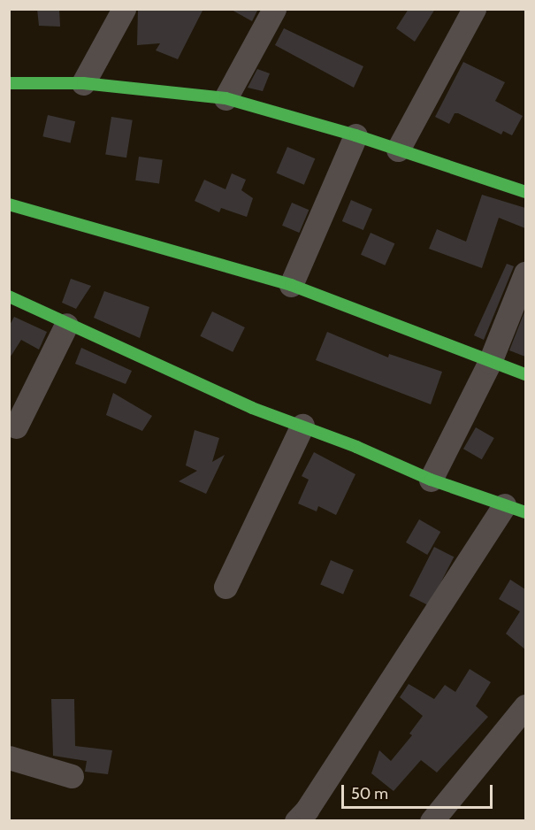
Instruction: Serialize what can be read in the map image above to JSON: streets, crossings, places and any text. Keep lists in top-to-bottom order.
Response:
{
  "scale_bar": "50 m"
}
